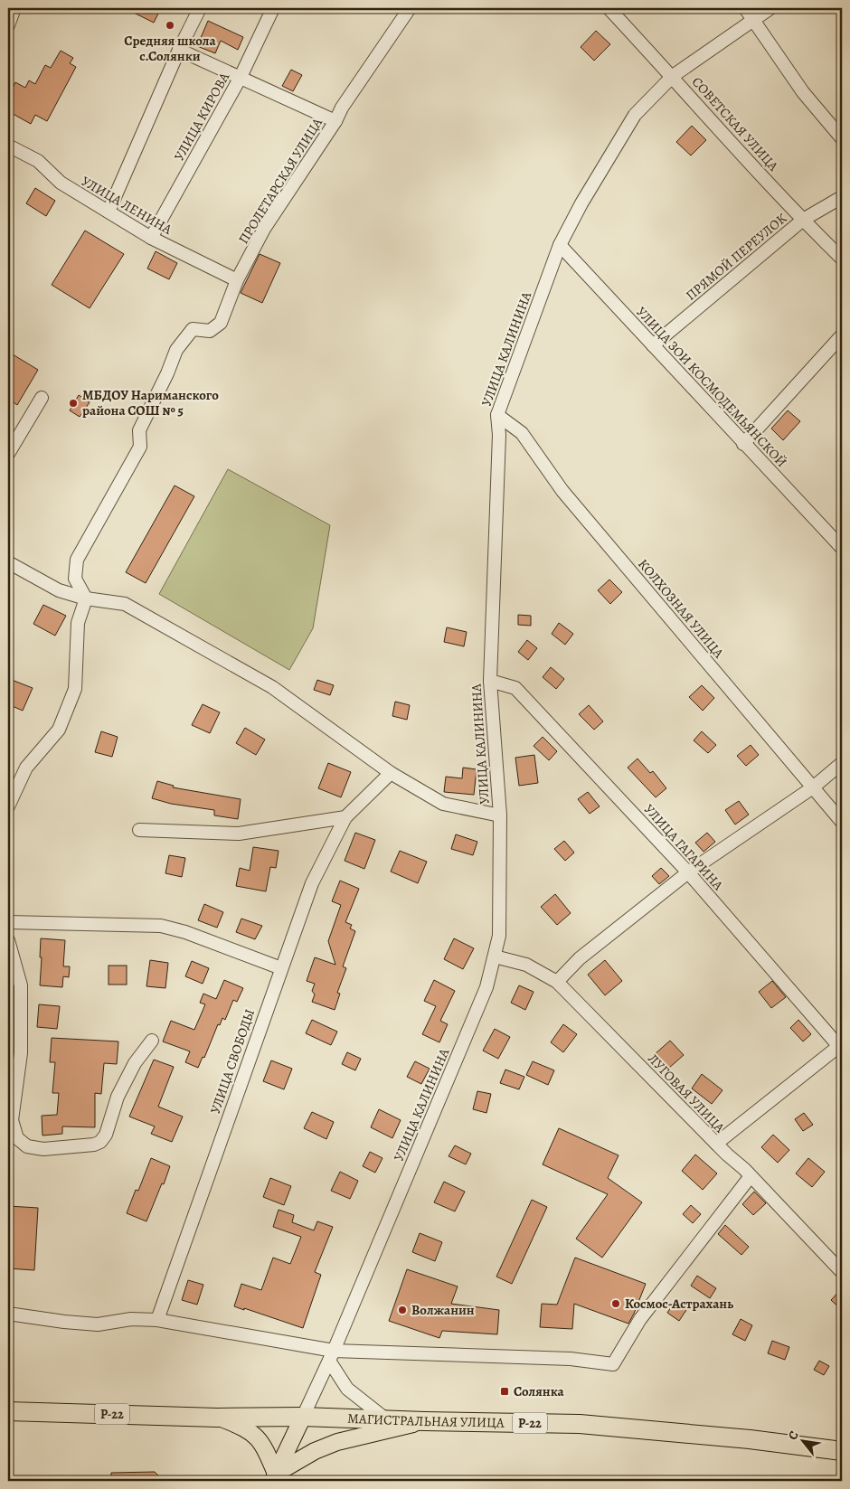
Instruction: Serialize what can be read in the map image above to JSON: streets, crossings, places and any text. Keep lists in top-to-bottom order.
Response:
{
  "streets": {
    "highway": ["Р-22", "МАГИСТРАЛЬНАЯ УЛИЦА"],
    "street": [
      "УЛИЦА КИРОВА",
      "СОВЕТСКАЯ УЛИЦА",
      "ПРОЛЕТАРСКАЯ УЛИЦА",
      "УЛИЦА ЛЕНИНА",
      "ПРЯМОЙ ПЕРЕУЛОК",
      "УЛИЦА КАЛИНИНА",
      "УЛИЦА ЗОИ КОСМОДЕМЬЯНСКОЙ",
      "КОЛХОЗНАЯ УЛИЦА",
      "УЛИЦА ГАГАРИНА",
      "УЛИЦА СВОБОДЫ",
      "ЛУГОВАЯ УЛИЦА"
    ]
  },
  "crossings": [
    ["УЛИЦА КИРОВА", "УЛИЦА ЛЕНИНА"],
    ["СОВЕТСКАЯ УЛИЦА", "ПРЯМОЙ ПЕРЕУЛОК"],
    ["СОВЕТСКАЯ УЛИЦА", "УЛИЦА КАЛИНИНА"],
    ["ПРОЛЕТАРСКАЯ УЛИЦА", "УЛИЦА ЛЕНИНА"],
    ["ПРЯМОЙ ПЕРЕУЛОК", "УЛИЦА ЗОИ КОСМОДЕМЬЯНСКОЙ"],
    ["УЛИЦА КАЛИНИНА", "УЛИЦА ЗОИ КОСМОДЕМЬЯНСКОЙ"],
    ["УЛИЦА КАЛИНИНА", "КОЛХОЗНАЯ УЛИЦА"],
    ["УЛИЦА КАЛИНИНА", "УЛИЦА ГАГАРИНА"],
    ["УЛИЦА КАЛИНИНА", "ЛУГОВАЯ УЛИЦА"],
    ["УЛИЦА КАЛИНИНА", "МАГИСТРАЛЬНАЯ УЛИЦА"]
  ],
  "places": {
    "other": [
      "Средняя школа с.Солянки",
      "МБДОУ Нариманского района СОШ № 5",
      "Космос-Астрахань",
      "Волжанин"
    ],
    "transit": ["Солянка"]
  },
  "north": "top left"
}
